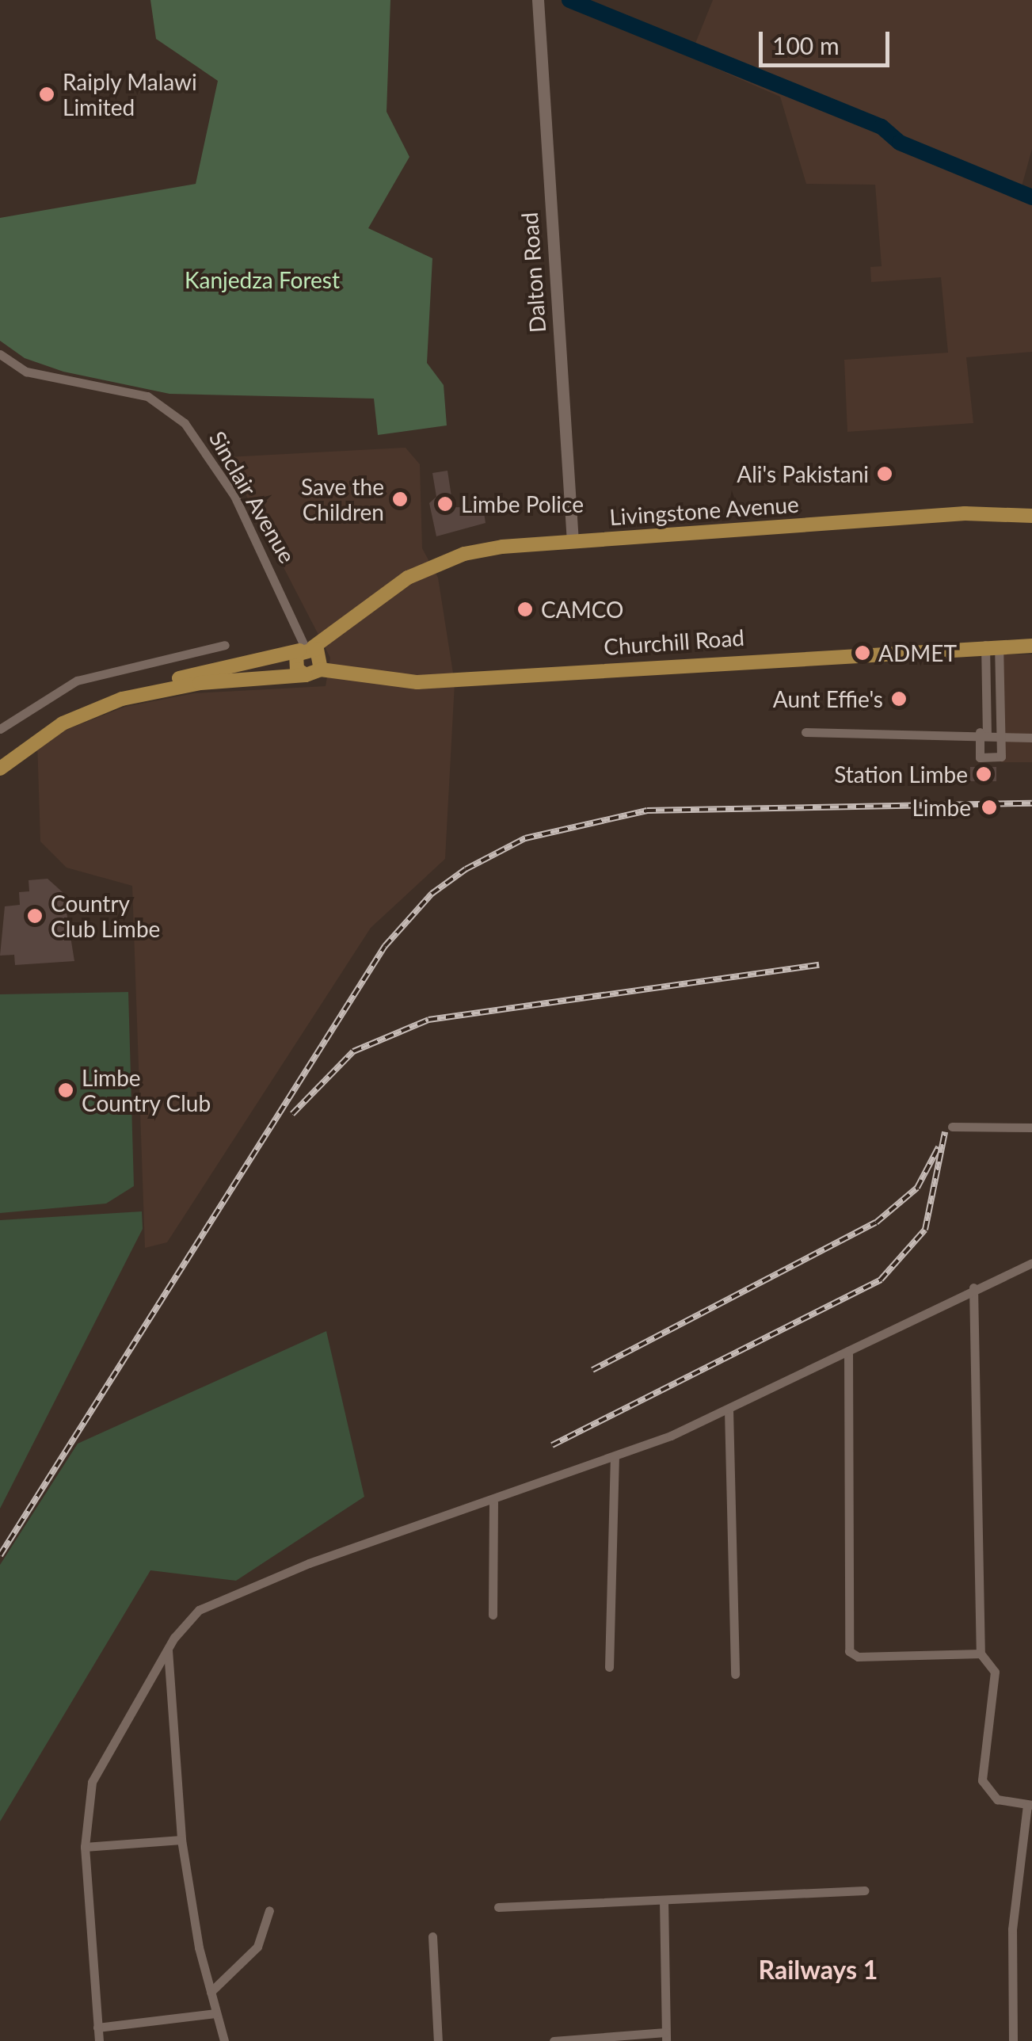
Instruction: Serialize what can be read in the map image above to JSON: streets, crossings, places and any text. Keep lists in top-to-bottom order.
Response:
{
  "streets": {
    "highway": ["Livingstone Avenue", "Churchill Road"],
    "main road": ["Dalton Road"],
    "street": ["Sinclair Avenue"]
  },
  "crossings": [
    ["Dalton Road", "Livingstone Avenue"],
    ["Sinclair Avenue", "Livingstone Avenue"]
  ],
  "districts": ["Railways 1"],
  "parks": ["Kanjedza Forest"],
  "places": [
    "Raiply Malawi Limited",
    "Ali's Pakistani",
    "Save the Children",
    "Limbe Police",
    "CAMCO",
    "ADMET",
    "Aunt Effie's",
    "Station Limbe",
    "Limbe",
    "Country Club Limbe",
    "Limbe Country Club"
  ],
  "scale_bar": "100 m"
}
